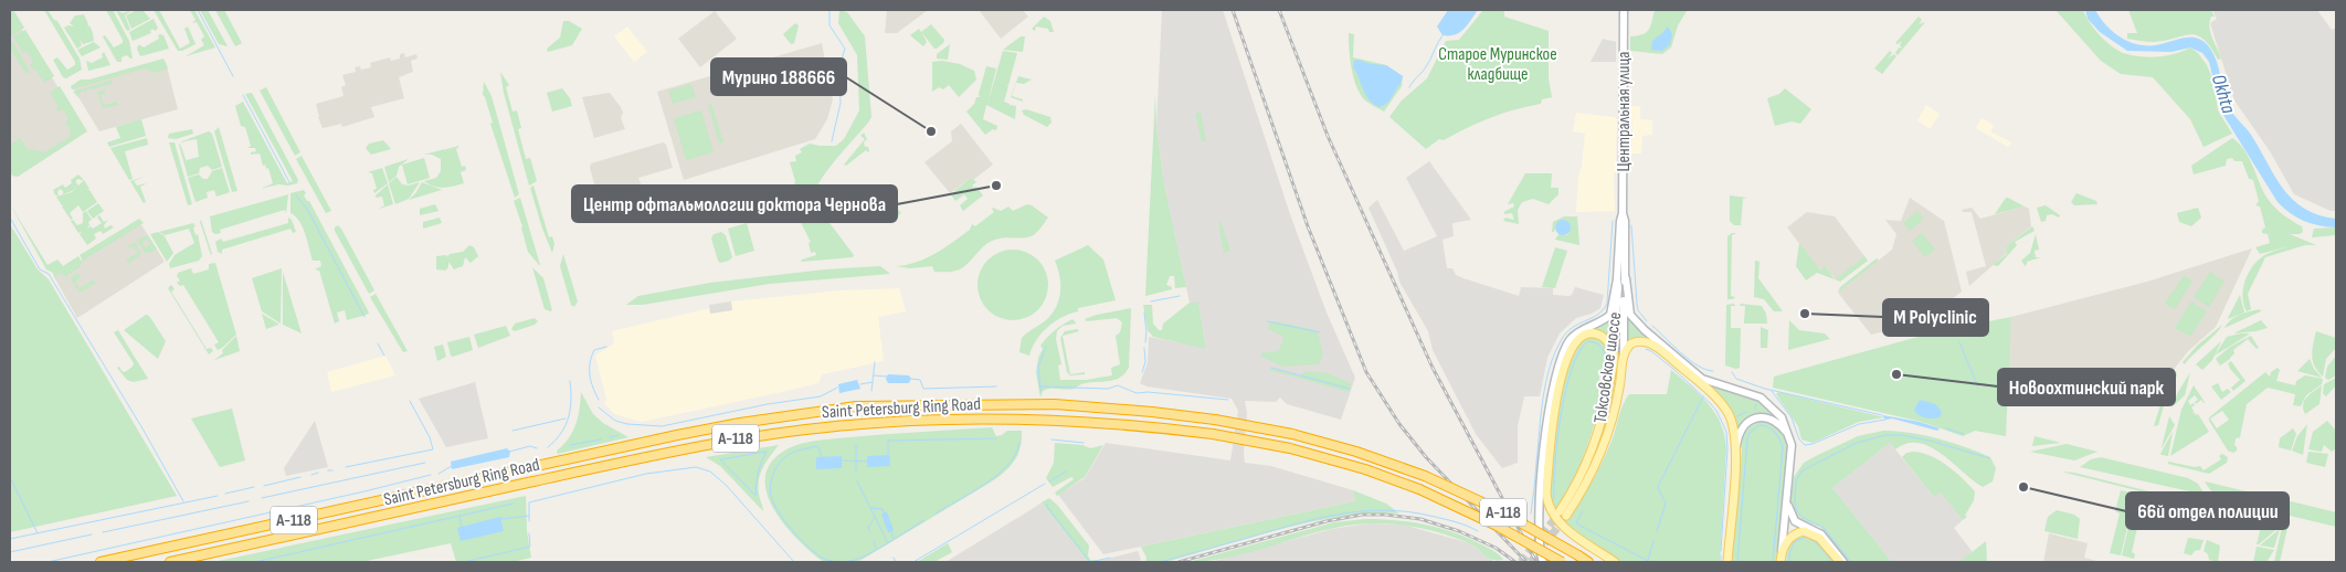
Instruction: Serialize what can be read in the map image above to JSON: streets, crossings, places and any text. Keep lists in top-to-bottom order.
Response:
{
  "streets": {
    "highway": ["Saint Petersburg Ring Road", "А-118"],
    "main road": ["Центральная улица", "Токсовское шоссе"]
  },
  "crossings": [
    ["Центральная улица", "Токсовское шоссе"]
  ],
  "water": ["Okhta"],
  "parks": ["Старое Муринское кладбище"],
  "places": [
    "Мурино 188666",
    "Центр офтальмологии доктора Чернова",
    "M Polyclinic",
    "Новоохтинский парк",
    "66й отдел полиции"
  ]
}
